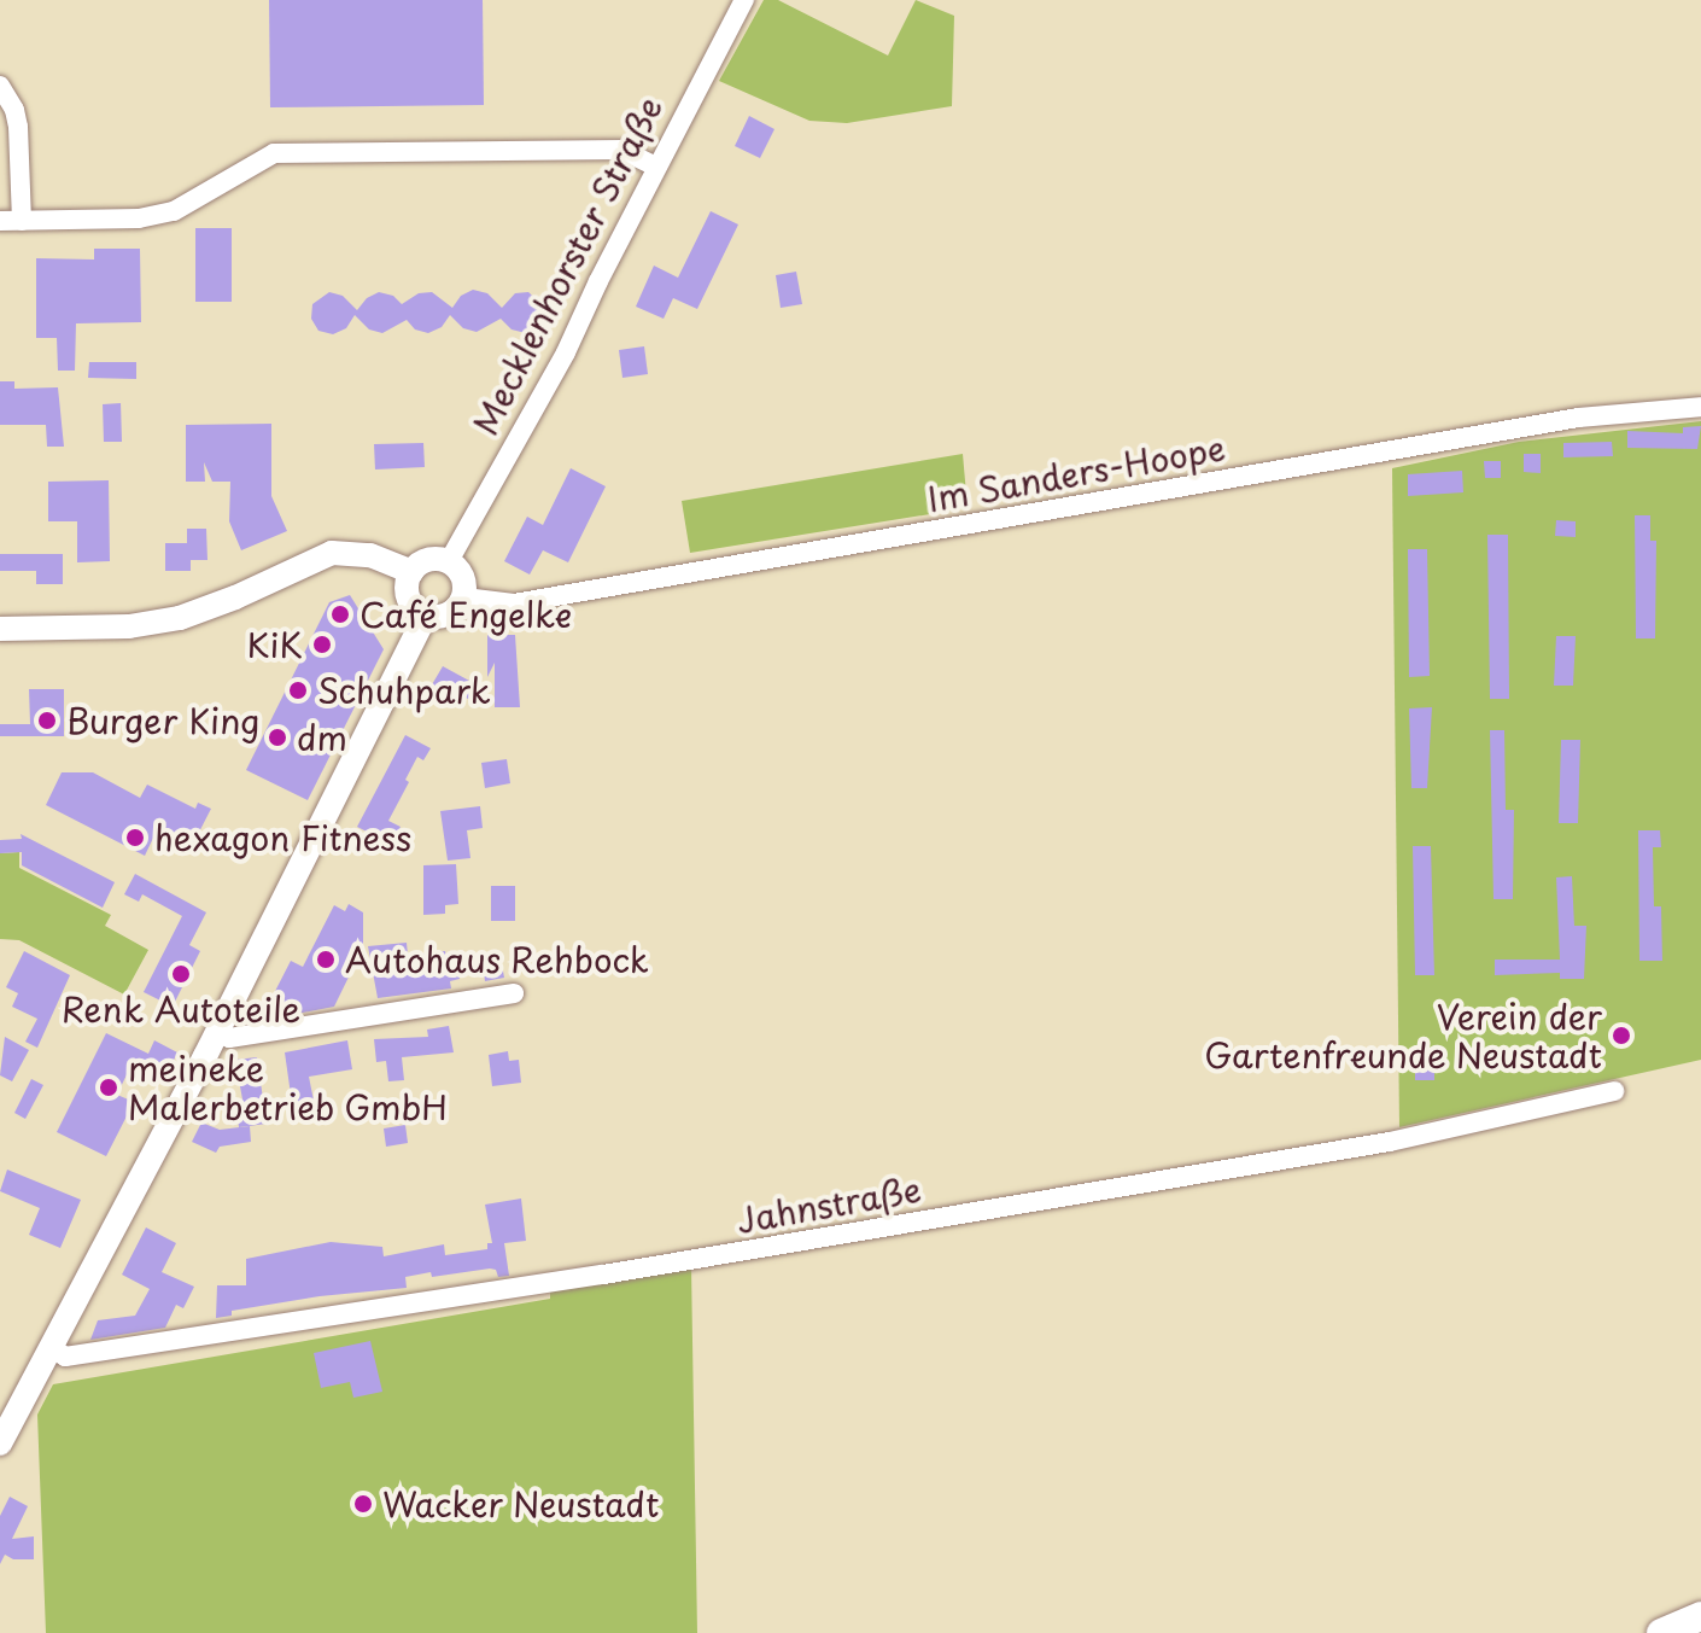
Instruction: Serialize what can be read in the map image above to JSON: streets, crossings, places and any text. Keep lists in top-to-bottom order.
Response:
{
  "streets": {
    "street": ["Mecklenhorster Straße", "Im Sanders-Hoope", "Jahnstraße"]
  },
  "crossings": [
    ["Mecklenhorster Straße", "Im Sanders-Hoope"]
  ],
  "places": [
    "Café Engelke",
    "KiK",
    "Schuhpark",
    "Burger King",
    "dm",
    "hexagon Fitness",
    "Autohaus Rehbock",
    "Renk Autoteile",
    "Verein der Gartenfreunde Neustadt",
    "meineke Malerbetrieb GmbH",
    "Wacker Neustadt"
  ]
}
